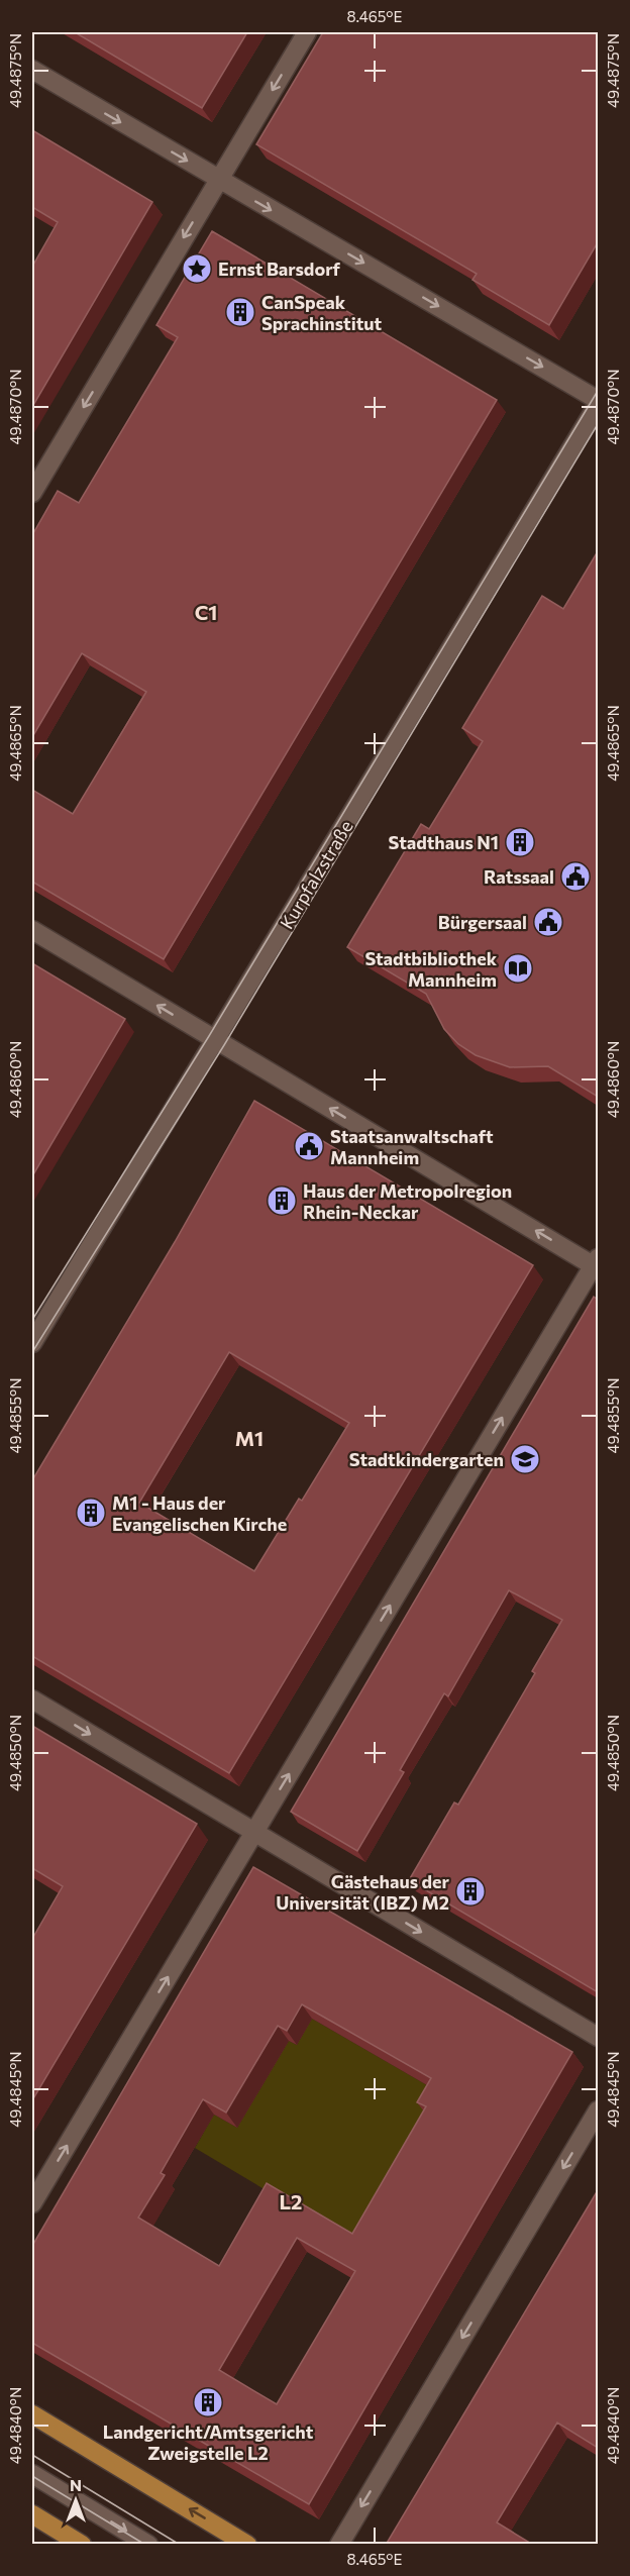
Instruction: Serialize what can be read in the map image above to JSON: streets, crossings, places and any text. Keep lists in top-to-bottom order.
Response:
{
  "streets": {
    "street": ["Kurpfalzstraße"]
  },
  "districts": ["C1", "M1", "L2"],
  "places": {
    "place": ["Ernst Barsdorf"],
    "building": [
      "CanSpeak Sprachinstitut",
      "Stadthaus N1",
      "Haus der Metropolregion Rhein-Neckar",
      "M1 - Haus der Evangelischen Kirche",
      "Gästehaus der Universität (IBZ) M2",
      "Landgericht/Amtsgericht Zweigstelle L2"
    ],
    "public building": ["Ratssaal", "Bürgersaal", "Staatsanwaltschaft Mannheim"],
    "library": ["Stadtbibliothek Mannheim"],
    "school or university": ["Stadtkindergarten"]
  },
  "north": "top",
  "coordinates": [
    "8.465°E",
    "49.4875°N",
    "49.4870°N",
    "49.4865°N",
    "49.4860°N",
    "49.4855°N",
    "49.4850°N",
    "49.4845°N",
    "49.4840°N"
  ]
}
